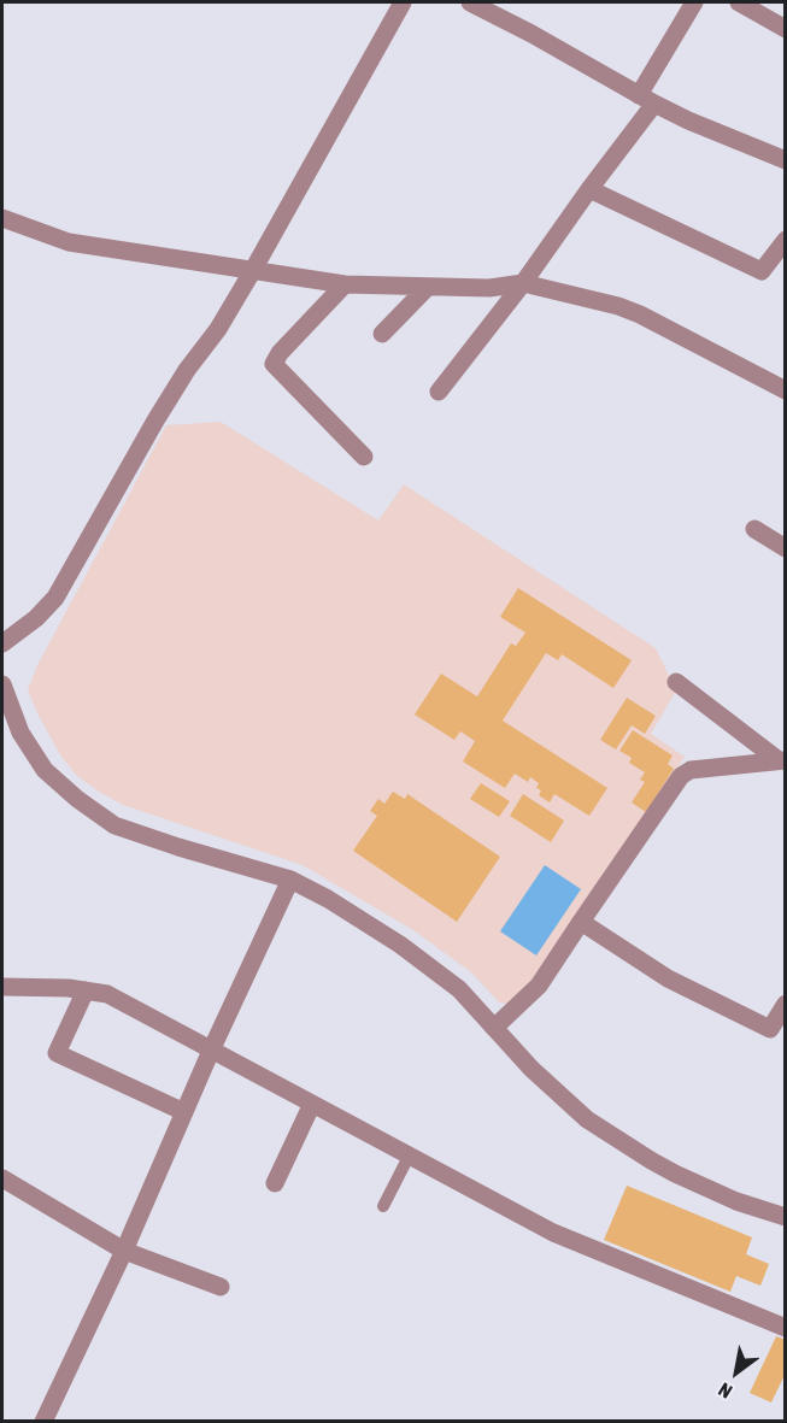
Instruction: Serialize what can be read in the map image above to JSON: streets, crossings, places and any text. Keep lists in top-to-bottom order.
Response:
{
  "north": "bottom left"
}
